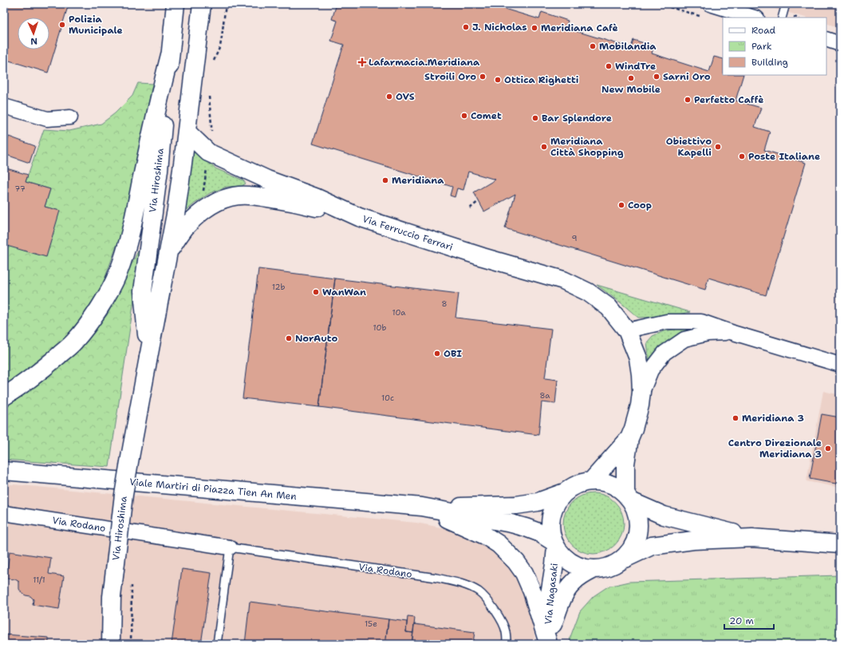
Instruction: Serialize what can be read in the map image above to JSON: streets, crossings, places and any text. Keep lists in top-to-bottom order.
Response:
{
  "streets": {
    "main road": [
      "Via Hiroshima",
      "Via Ferruccio Ferrari",
      "Viale Martiri di Piazza Tien An Men",
      "Via Nagasaki"
    ],
    "street": ["Via Rodano"]
  },
  "crossings": [
    ["Via Hiroshima", "Via Ferruccio Ferrari"],
    ["Viale Martiri di Piazza Tien An Men", "Via Nagasaki"]
  ],
  "places": {
    "other": [
      "Polizia Municipale",
      "J. Nicholas",
      "Meridiana Cafè",
      "Mobilandia",
      "WindTre",
      "Stroili Oro",
      "Sarni Oro",
      "New Mobile",
      "Ottica Righetti",
      "OVS",
      "Perfetto Caffè",
      "Comet",
      "Bar Splendore",
      "Meridiana Città Shopping",
      "Obiettivo Kapelli",
      "Poste Italiane",
      "Meridiana",
      "Coop",
      "WanWan",
      "NorAuto",
      "OBI",
      "Meridiana 3",
      "Centro Direzionale Meridiana 3"
    ],
    "health": ["Lafarmacia.Meridiana"]
  },
  "house_numbers": [
    "77",
    "9",
    "12b",
    "8",
    "10a",
    "10b",
    "8a",
    "10c",
    "11/1",
    "15e"
  ],
  "legend": ["Road", "Park", "Building"],
  "scale_bar": "20 m",
  "north": "bottom"
}
